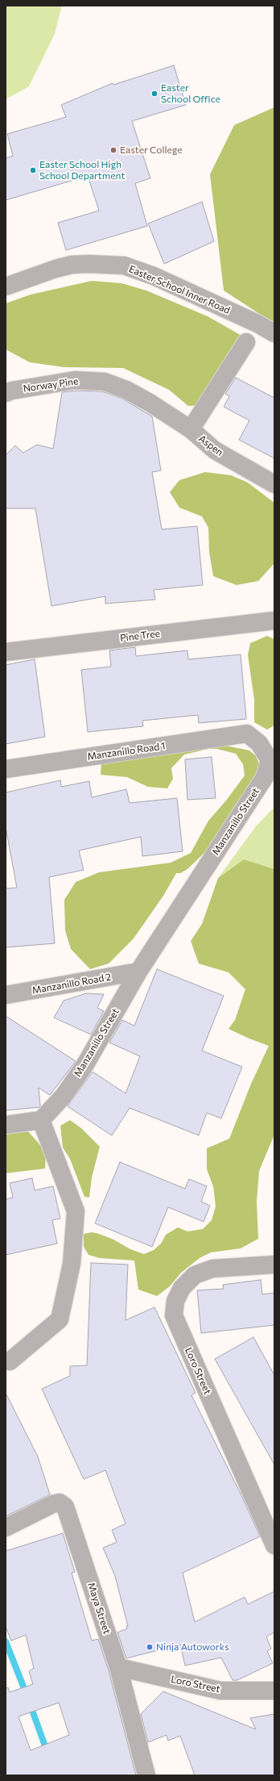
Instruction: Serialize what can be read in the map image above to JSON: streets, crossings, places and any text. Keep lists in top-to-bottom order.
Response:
{
  "streets": {
    "street": [
      "Easter School Inner Road",
      "Norway Pine",
      "Aspen",
      "Pine Tree",
      "Manzanillo Road 1",
      "Manzanillo Street",
      "Manzanillo Road 2",
      "Loro Street",
      "Maya Street"
    ]
  },
  "crossings": [
    ["Norway Pine", "Aspen"],
    ["Manzanillo Road 1", "Manzanillo Street"],
    ["Manzanillo Street", "Manzanillo Road 2"],
    ["Loro Street", "Maya Street"]
  ],
  "places": [
    "Easter School Office",
    "Easter College",
    "Easter School High School Department",
    "Ninja Autoworks"
  ]
}
